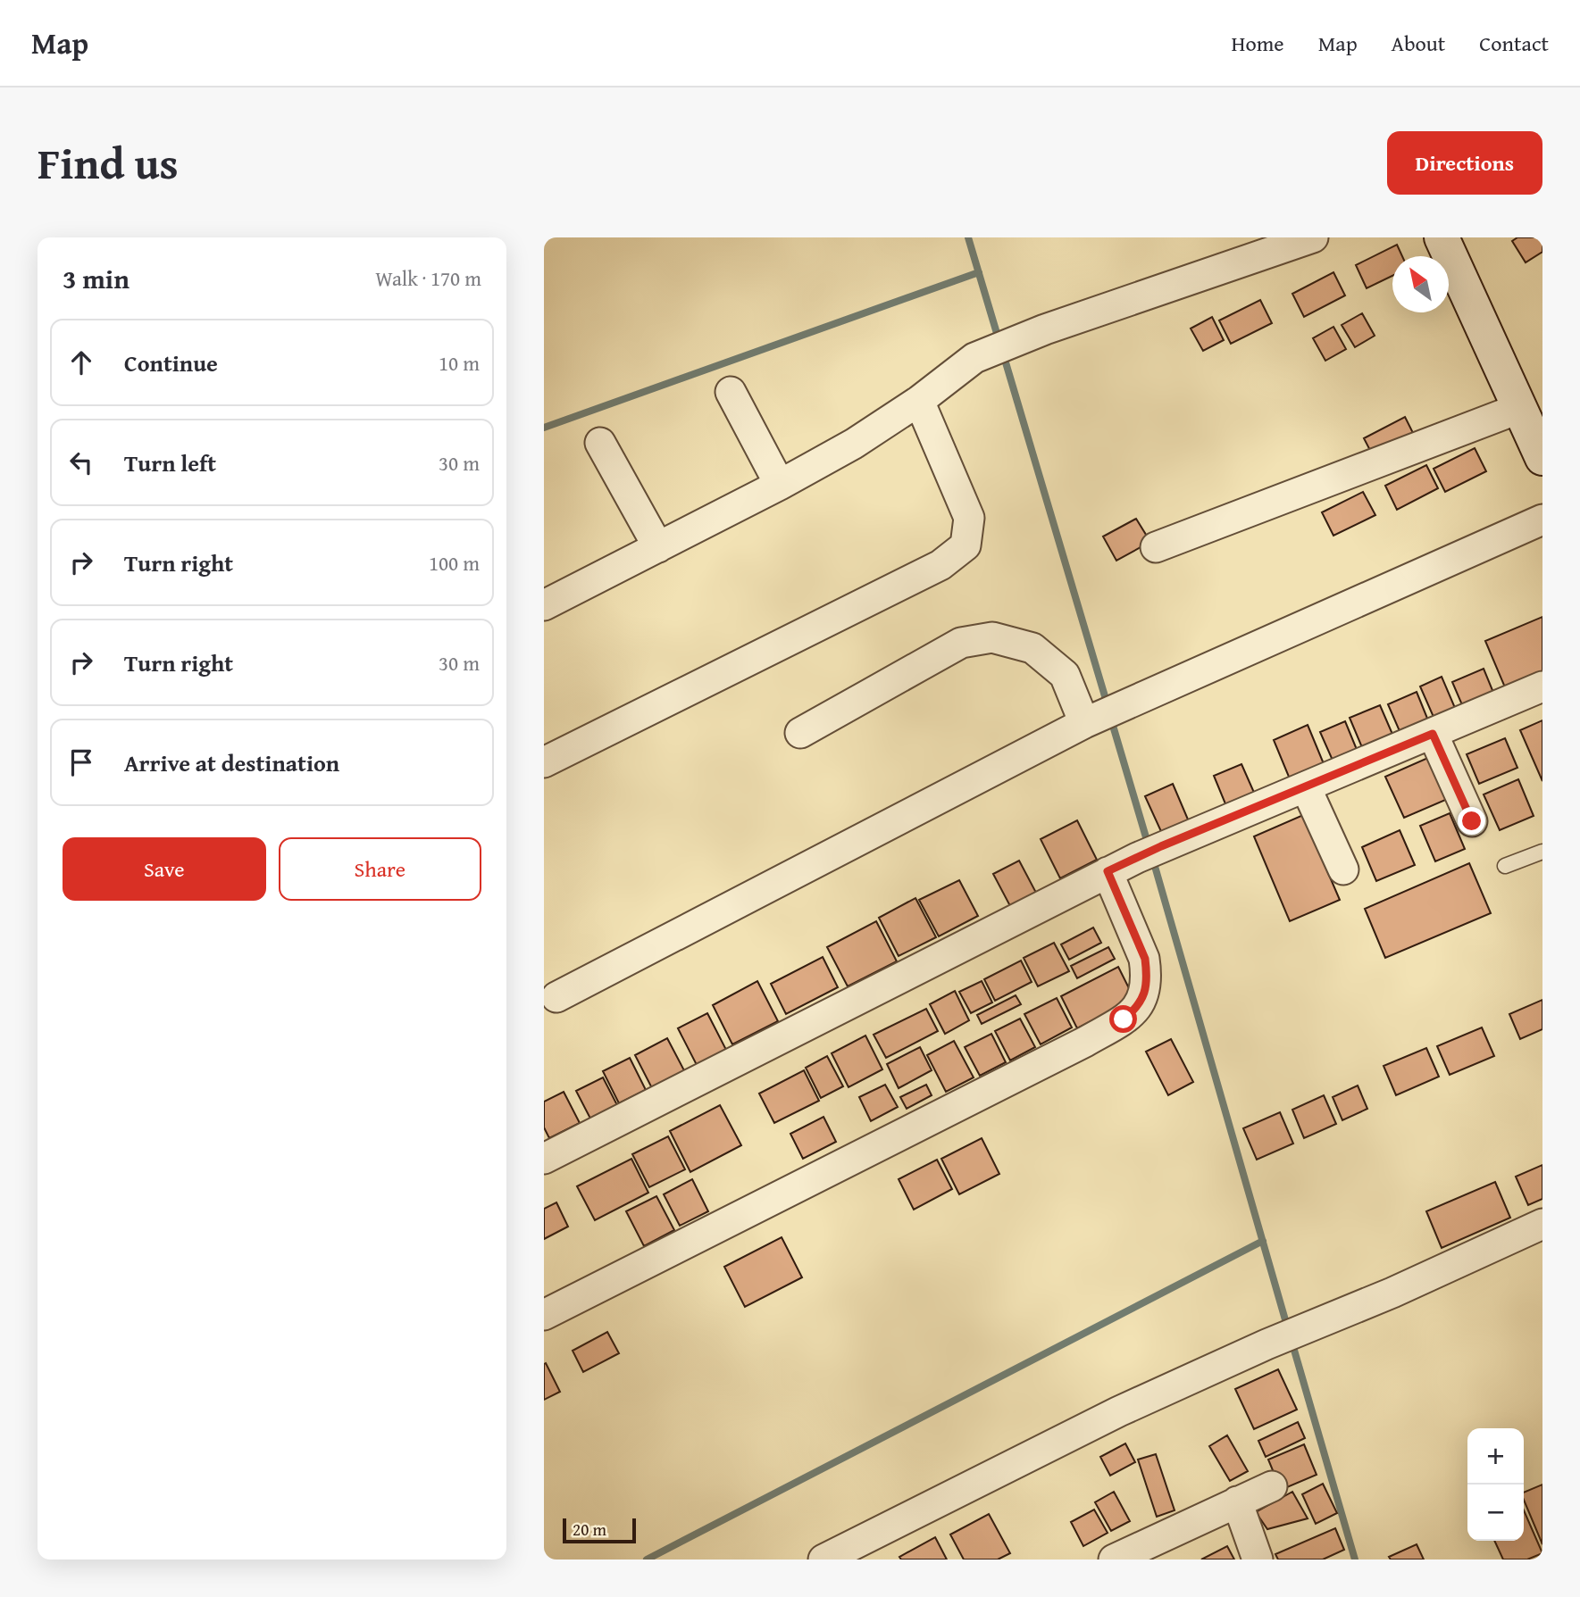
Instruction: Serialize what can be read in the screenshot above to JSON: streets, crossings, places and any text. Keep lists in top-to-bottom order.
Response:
{
  "scale_bar": "20 m",
  "north": "top left",
  "page": {
    "header": "Map",
    "nav": [
      "Home",
      "Map",
      "About",
      "Contact"
    ],
    "title": "Find us",
    "buttons": [
      "Directions",
      ["Save", "Share"]
    ],
    "heading": ["3 min", "Walk · 170 m"],
    "list": [
      ["Continue", "10 m"],
      ["Turn left", "30 m"],
      ["Turn right", "100 m"],
      ["Turn right", "30 m"],
      "Arrive at destination"
    ],
    "map_buttons": ["+", "−"],
    "scale": "20 m"
  }
}
